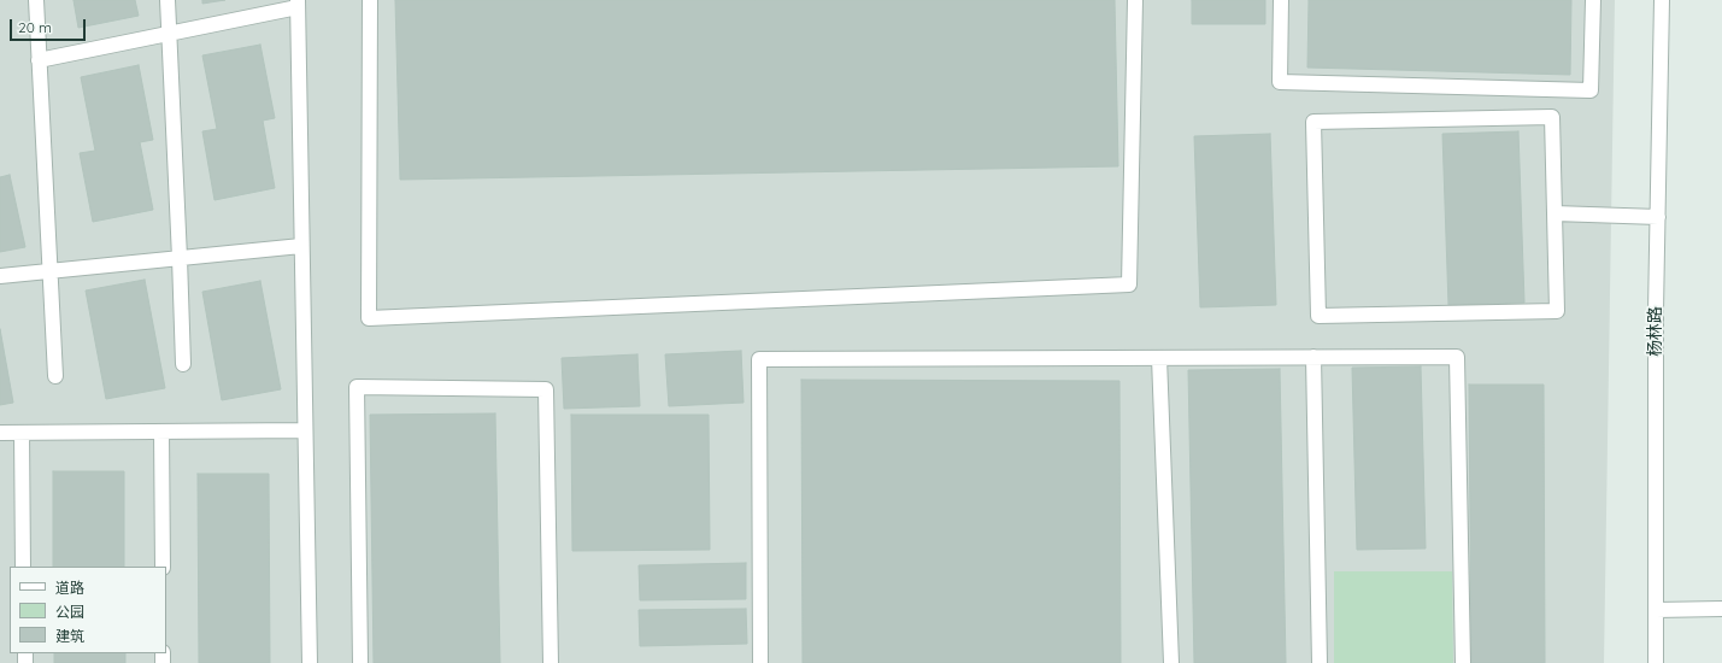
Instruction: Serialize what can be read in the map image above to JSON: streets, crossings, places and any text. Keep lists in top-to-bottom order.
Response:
{
  "streets": {
    "street": ["杨林路"]
  },
  "legend": ["道路", "公园", "建筑"],
  "scale_bar": "20 m"
}
